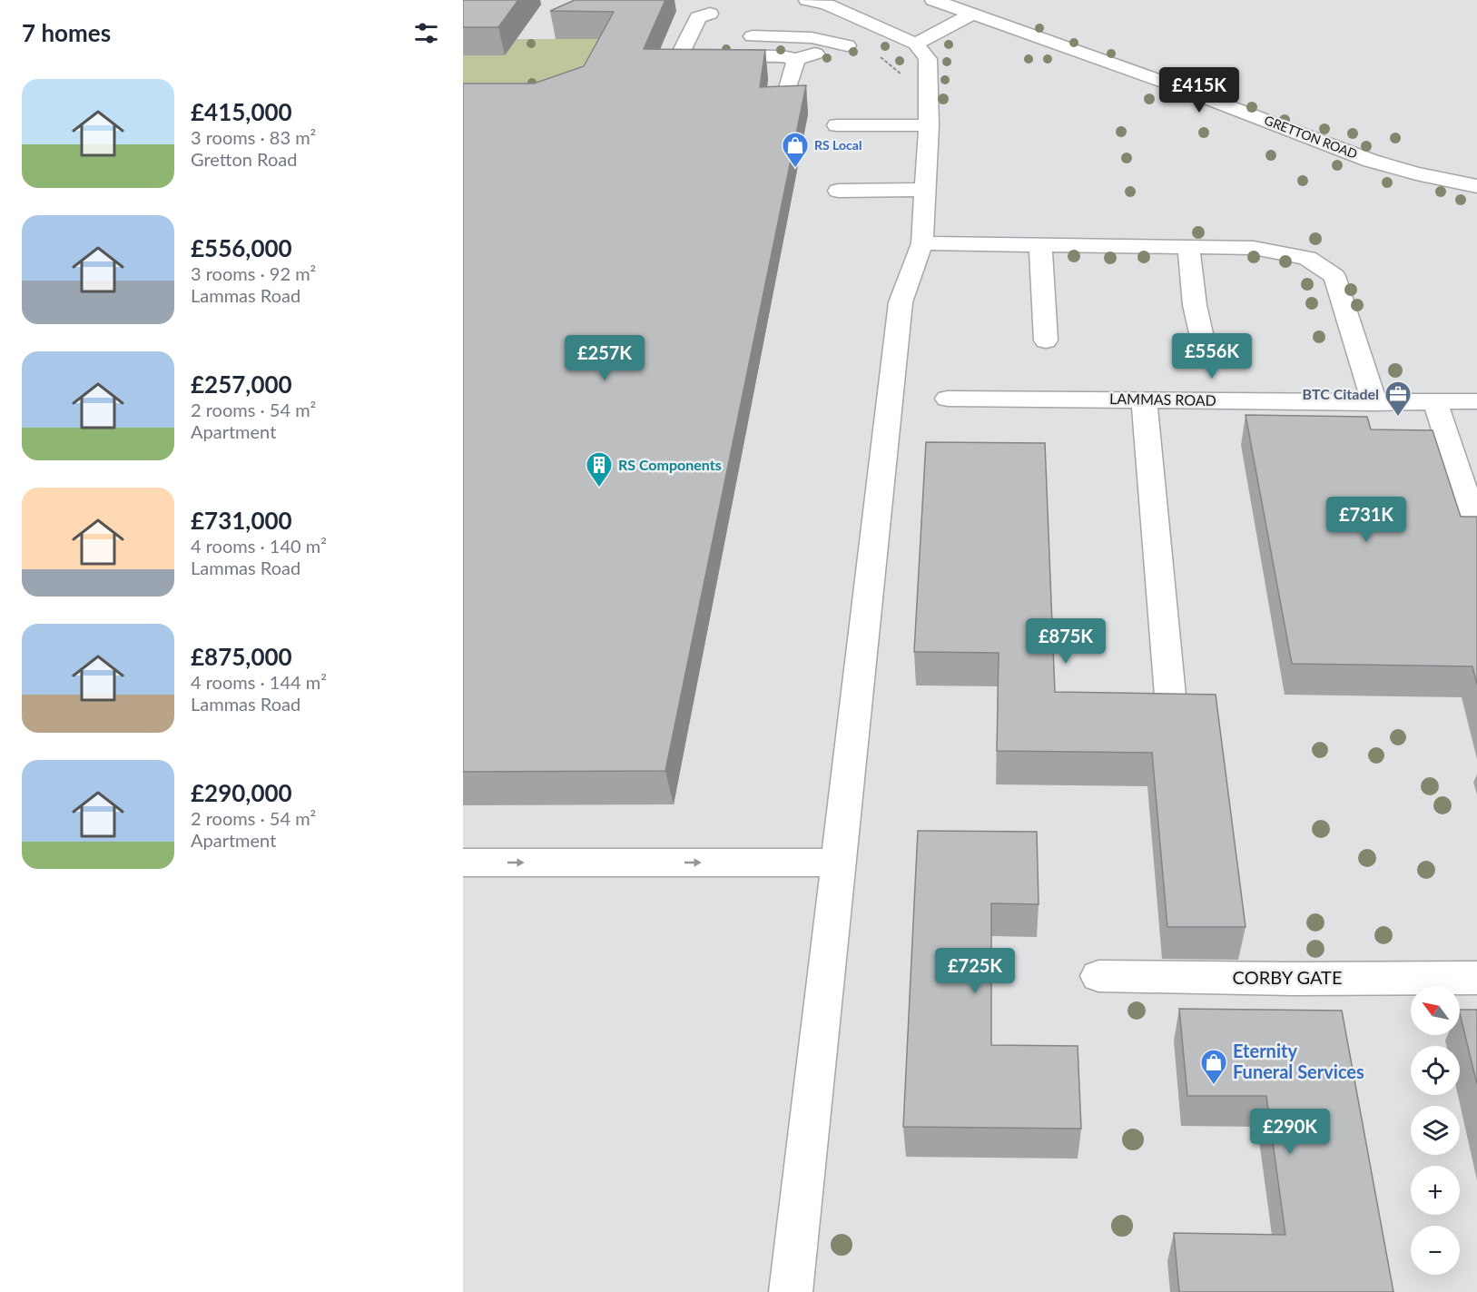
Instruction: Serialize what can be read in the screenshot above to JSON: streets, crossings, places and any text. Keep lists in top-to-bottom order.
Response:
{
  "streets": {
    "street": ["GRETTON ROAD", "LAMMAS ROAD", "CORBY GATE"]
  },
  "places": {
    "shop": ["RS Local", "Eternity Funeral Services"],
    "office": ["BTC Citadel"],
    "building": ["RS Components"]
  },
  "north": "top left",
  "page": {
    "heading": "7 homes",
    "list": [
      {
        "name": "£415,000",
        "note": "3 rooms · 83 m² · Gretton Road"
      },
      {
        "name": "£556,000",
        "note": "3 rooms · 92 m² · Lammas Road"
      },
      {
        "name": "£257,000",
        "note": "2 rooms · 54 m² · Apartment"
      },
      {
        "name": "£731,000",
        "note": "4 rooms · 140 m² · Lammas Road"
      },
      {
        "name": "£875,000",
        "note": "4 rooms · 144 m² · Lammas Road"
      },
      {
        "name": "£290,000",
        "note": "2 rooms · 54 m² · Apartment"
      }
    ],
    "price": [
      "£415K",
      "£556K",
      "£257K",
      "£731K",
      "£875K",
      "£725K",
      "£290K"
    ],
    "map_buttons": ["+", "−"]
  }
}
